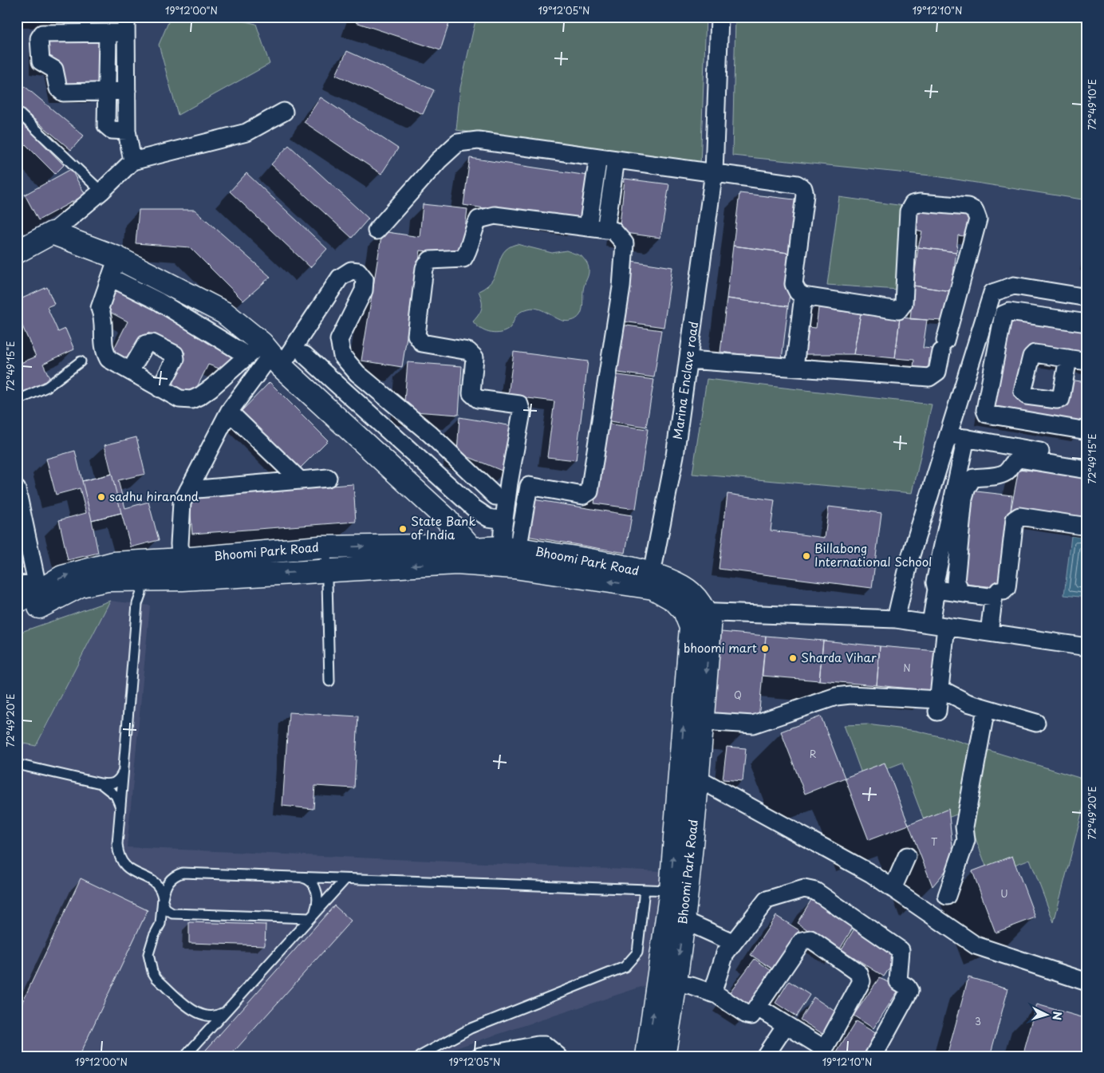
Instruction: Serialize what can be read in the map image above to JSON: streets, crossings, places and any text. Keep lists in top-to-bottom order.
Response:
{
  "streets": {
    "main road": ["Bhoomi Park Road"],
    "street": ["Marina Enclave road"]
  },
  "crossings": [
    ["Marina Enclave road", "Bhoomi Park Road"]
  ],
  "places": [
    "sadhu hiranand",
    "State Bank of India",
    "Billabong International School",
    "bhoomi mart",
    "Sharda Vihar"
  ],
  "house_numbers": [
    "N",
    "Q",
    "R",
    "T",
    "U",
    "3"
  ],
  "north": "right",
  "coordinates": [
    "19°12'00\"N",
    "19°12'05\"N",
    "19°12'10\"N",
    "72°49'10\"E",
    "72°49'15\"E",
    "72°49'20\"E"
  ]
}
